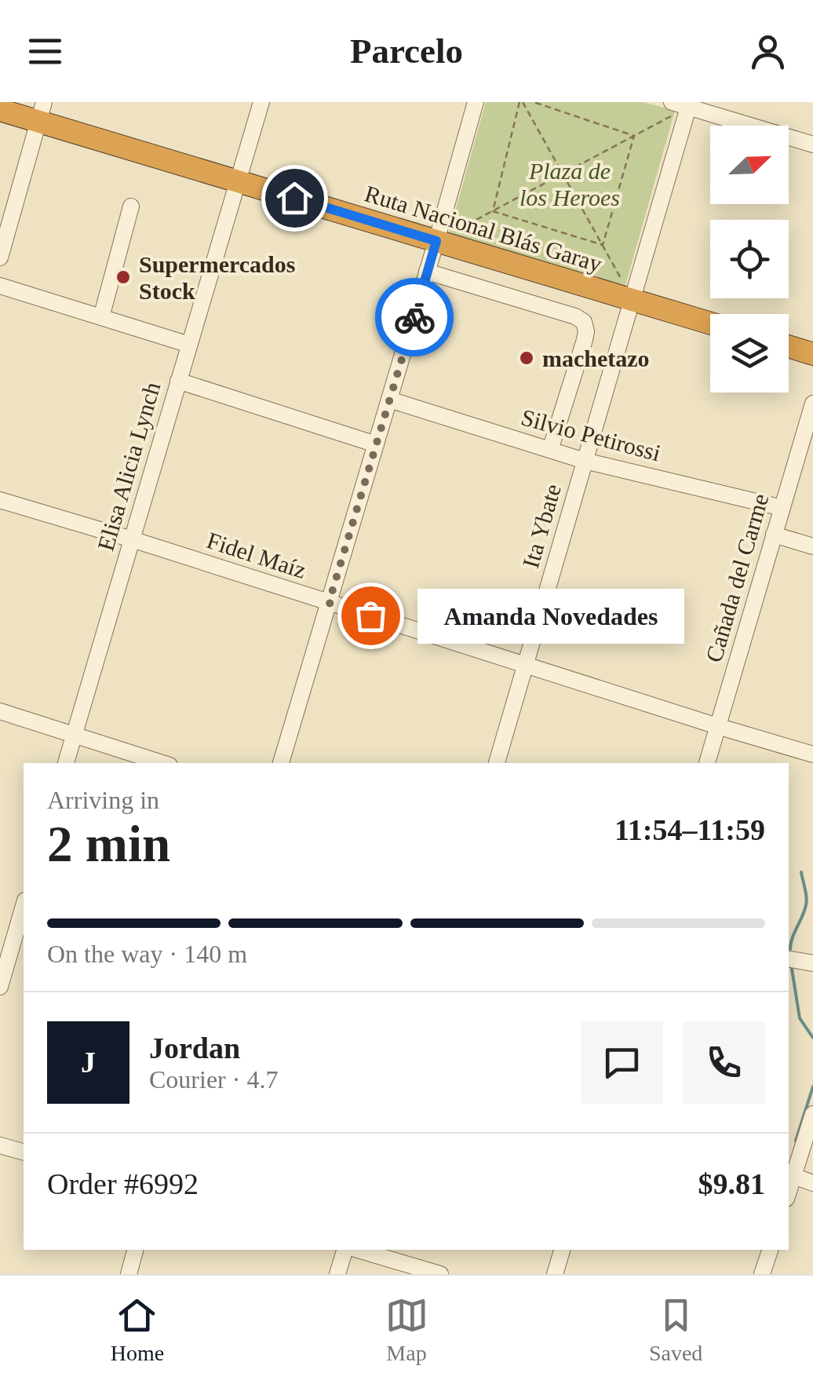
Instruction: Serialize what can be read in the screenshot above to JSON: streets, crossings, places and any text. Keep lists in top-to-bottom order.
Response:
{
  "streets": {
    "highway": ["Ruta Nacional Blás Garay"],
    "street": [
      "Silvio Petirossi",
      "Elisa Alicia Lynch",
      "Ita Ybate",
      "Fidel Maíz",
      "Cañada del Carme"
    ]
  },
  "crossings": [
    ["Ruta Nacional Blás Garay", "Elisa Alicia Lynch"],
    ["Ruta Nacional Blás Garay", "Ita Ybate"],
    ["Silvio Petirossi", "Ita Ybate"],
    ["Silvio Petirossi", "Cañada del Carme"],
    ["Elisa Alicia Lynch", "Fidel Maíz"],
    ["Ita Ybate", "Fidel Maíz"],
    ["Fidel Maíz", "Cañada del Carme"]
  ],
  "parks": ["Plaza de los Heroes"],
  "places": ["Supermercados Stock", "machetazo", "Amanda Novedades"],
  "north": "top right",
  "page": {
    "header": "Parcelo",
    "bubble": "Amanda Novedades",
    "heading": ["2 min", "Arriving in", "11:54–11:59"],
    "panel": [
      "Jordan",
      "Courier · 4.7",
      "Order #6992",
      "$9.81"
    ],
    "bar": "On the way · 140 m",
    "round": "J",
    "tabs": ["Home", "Map", "Saved"]
  }
}
